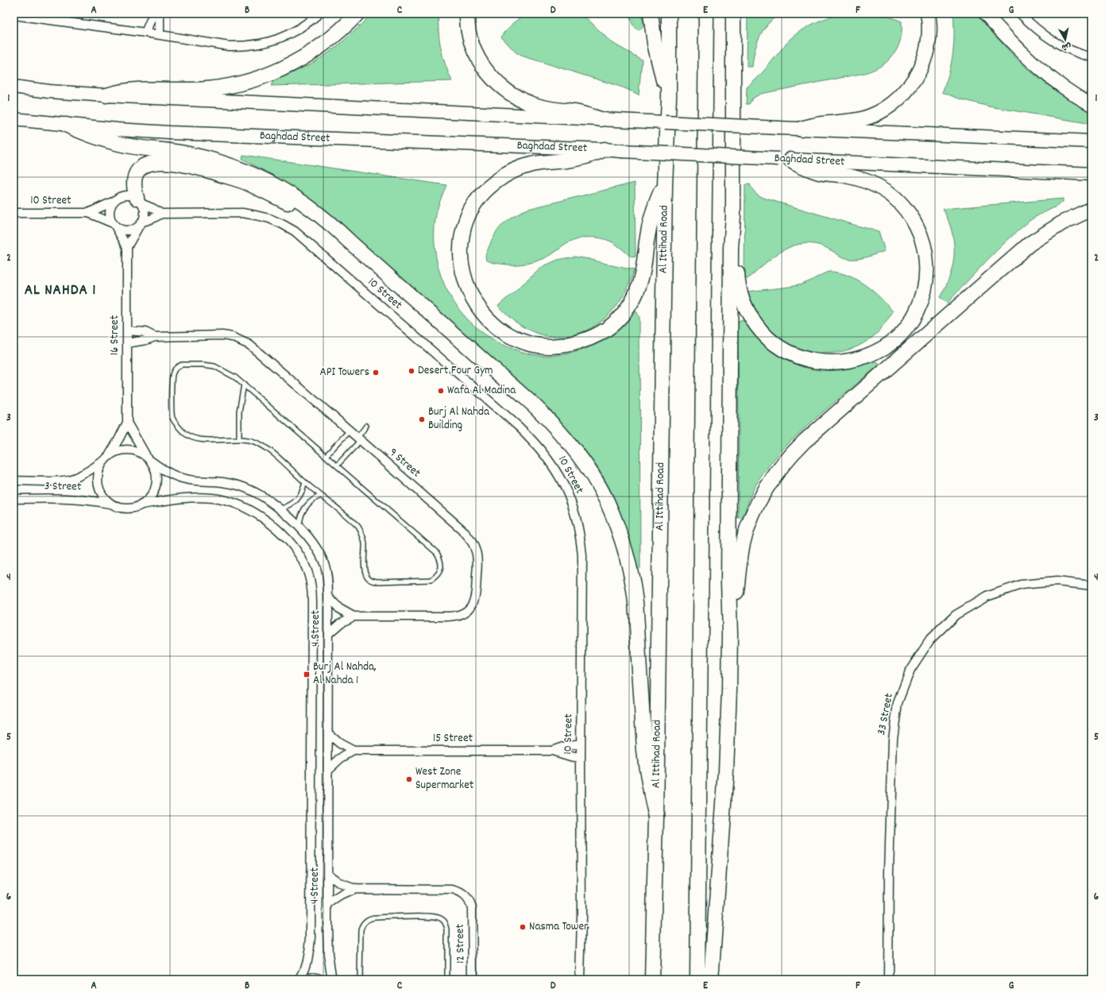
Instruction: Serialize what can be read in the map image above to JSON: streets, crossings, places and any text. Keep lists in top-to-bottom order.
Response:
{
  "streets": {
    "highway": ["Al Ittihad Road"],
    "main road": ["Baghdad Street"],
    "street": [
      "10 Street",
      "16 Street",
      "9 Street",
      "3 Street",
      "4 Street",
      "33 Street",
      "15 Street",
      "12 Street"
    ]
  },
  "crossings": [
    ["3 Street", "4 Street"]
  ],
  "districts": ["AL NAHDA 1"],
  "places": {
    "other": [
      "Desert Four Gym",
      "API Towers",
      "Wafa Al Madina",
      "Burj Al Nahda Building",
      "West Zone Supermarket",
      "Nasma Tower"
    ],
    "transit": ["Burj Al Nahda, Al Nahda 1"]
  },
  "north": "bottom",
  "grid": {
    "columns": [
      "A",
      "B",
      "C",
      "D",
      "E",
      "F",
      "G"
    ],
    "rows": [
      "1",
      "2",
      "3",
      "4",
      "5",
      "6"
    ]
  }
}
